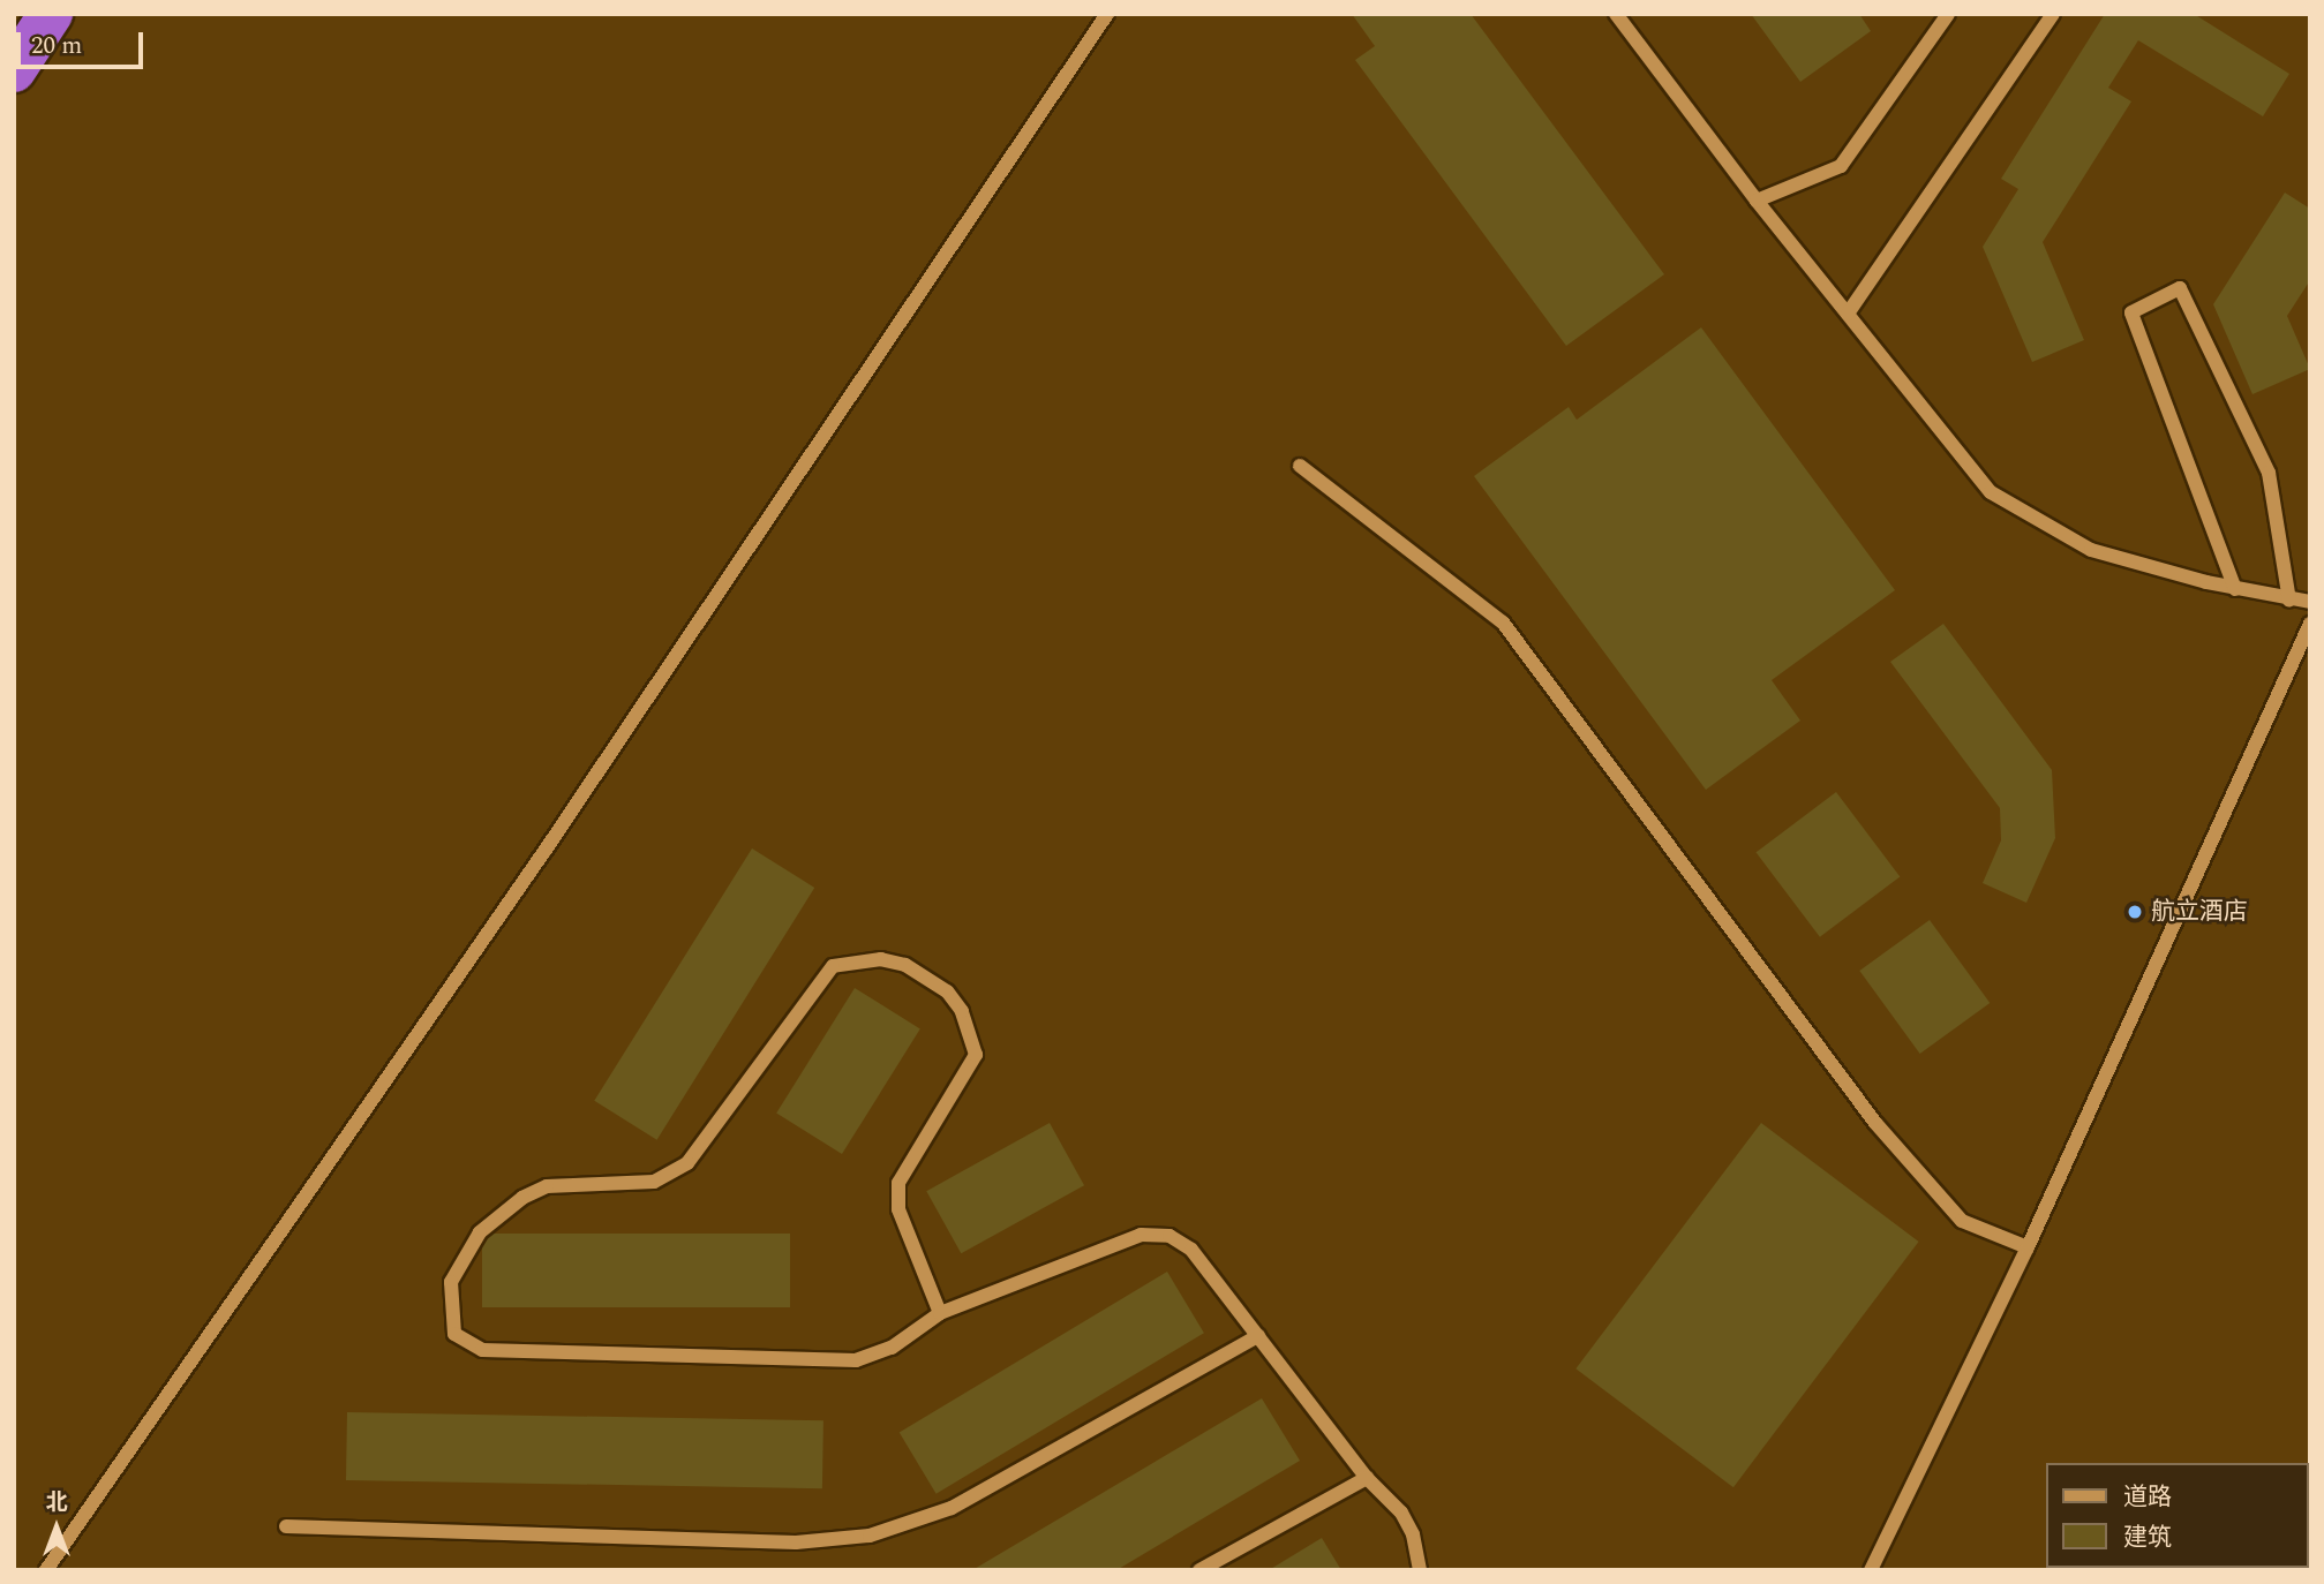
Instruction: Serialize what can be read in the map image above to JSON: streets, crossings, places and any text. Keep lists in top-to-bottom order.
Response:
{
  "places": ["航立酒店"],
  "legend": ["道路", "建筑"],
  "scale_bar": "20 m",
  "north": "top"
}
